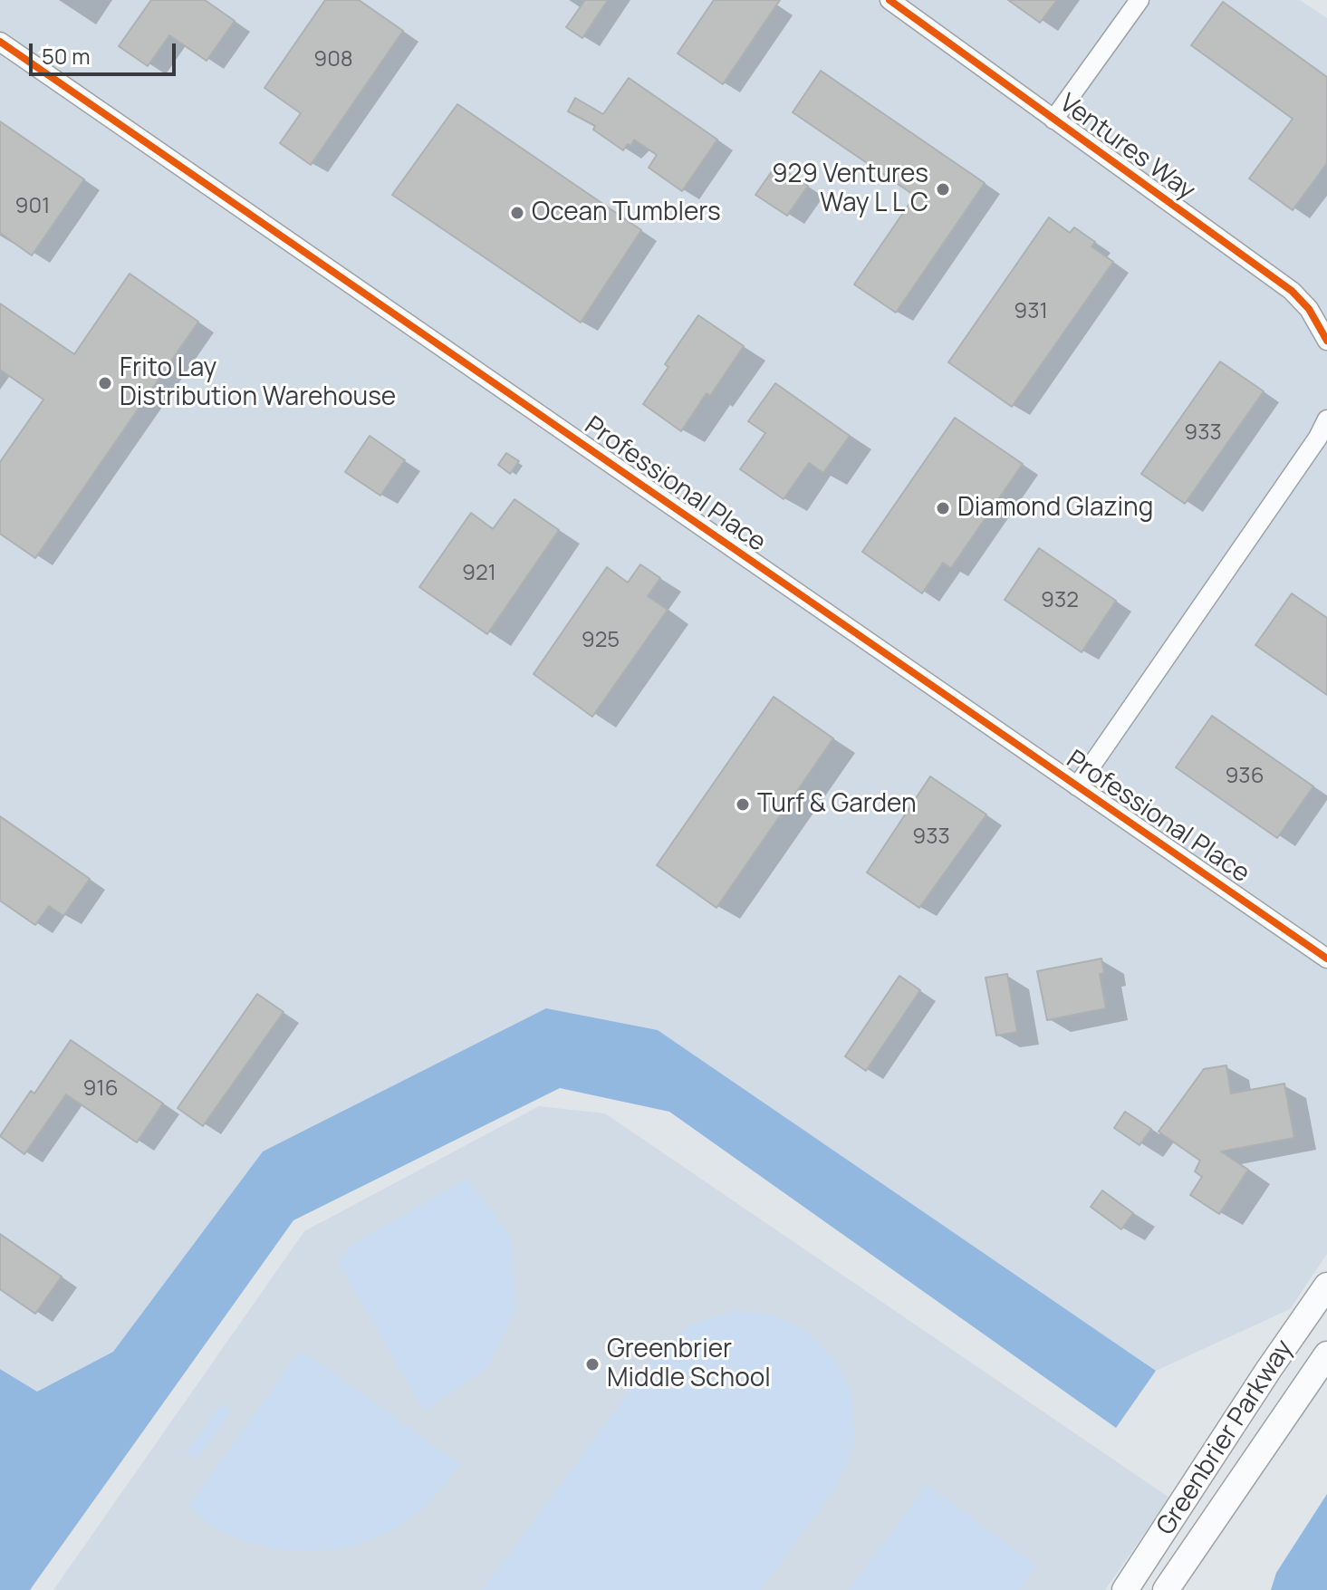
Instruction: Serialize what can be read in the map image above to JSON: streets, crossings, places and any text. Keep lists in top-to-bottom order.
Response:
{
  "streets": {
    "main road": ["Greenbrier Parkway"],
    "street": ["Ventures Way", "Professional Place"]
  },
  "places": [
    "929 Ventures Way L L C",
    "Ocean Tumblers",
    "Frito Lay Distribution Warehouse",
    "Diamond Glazing",
    "Turf & Garden",
    "Greenbrier Middle School"
  ],
  "house_numbers": [
    "908",
    "901",
    "931",
    "933",
    "921",
    "932",
    "925",
    "936",
    "933",
    "916"
  ],
  "scale_bar": "50 m"
}
